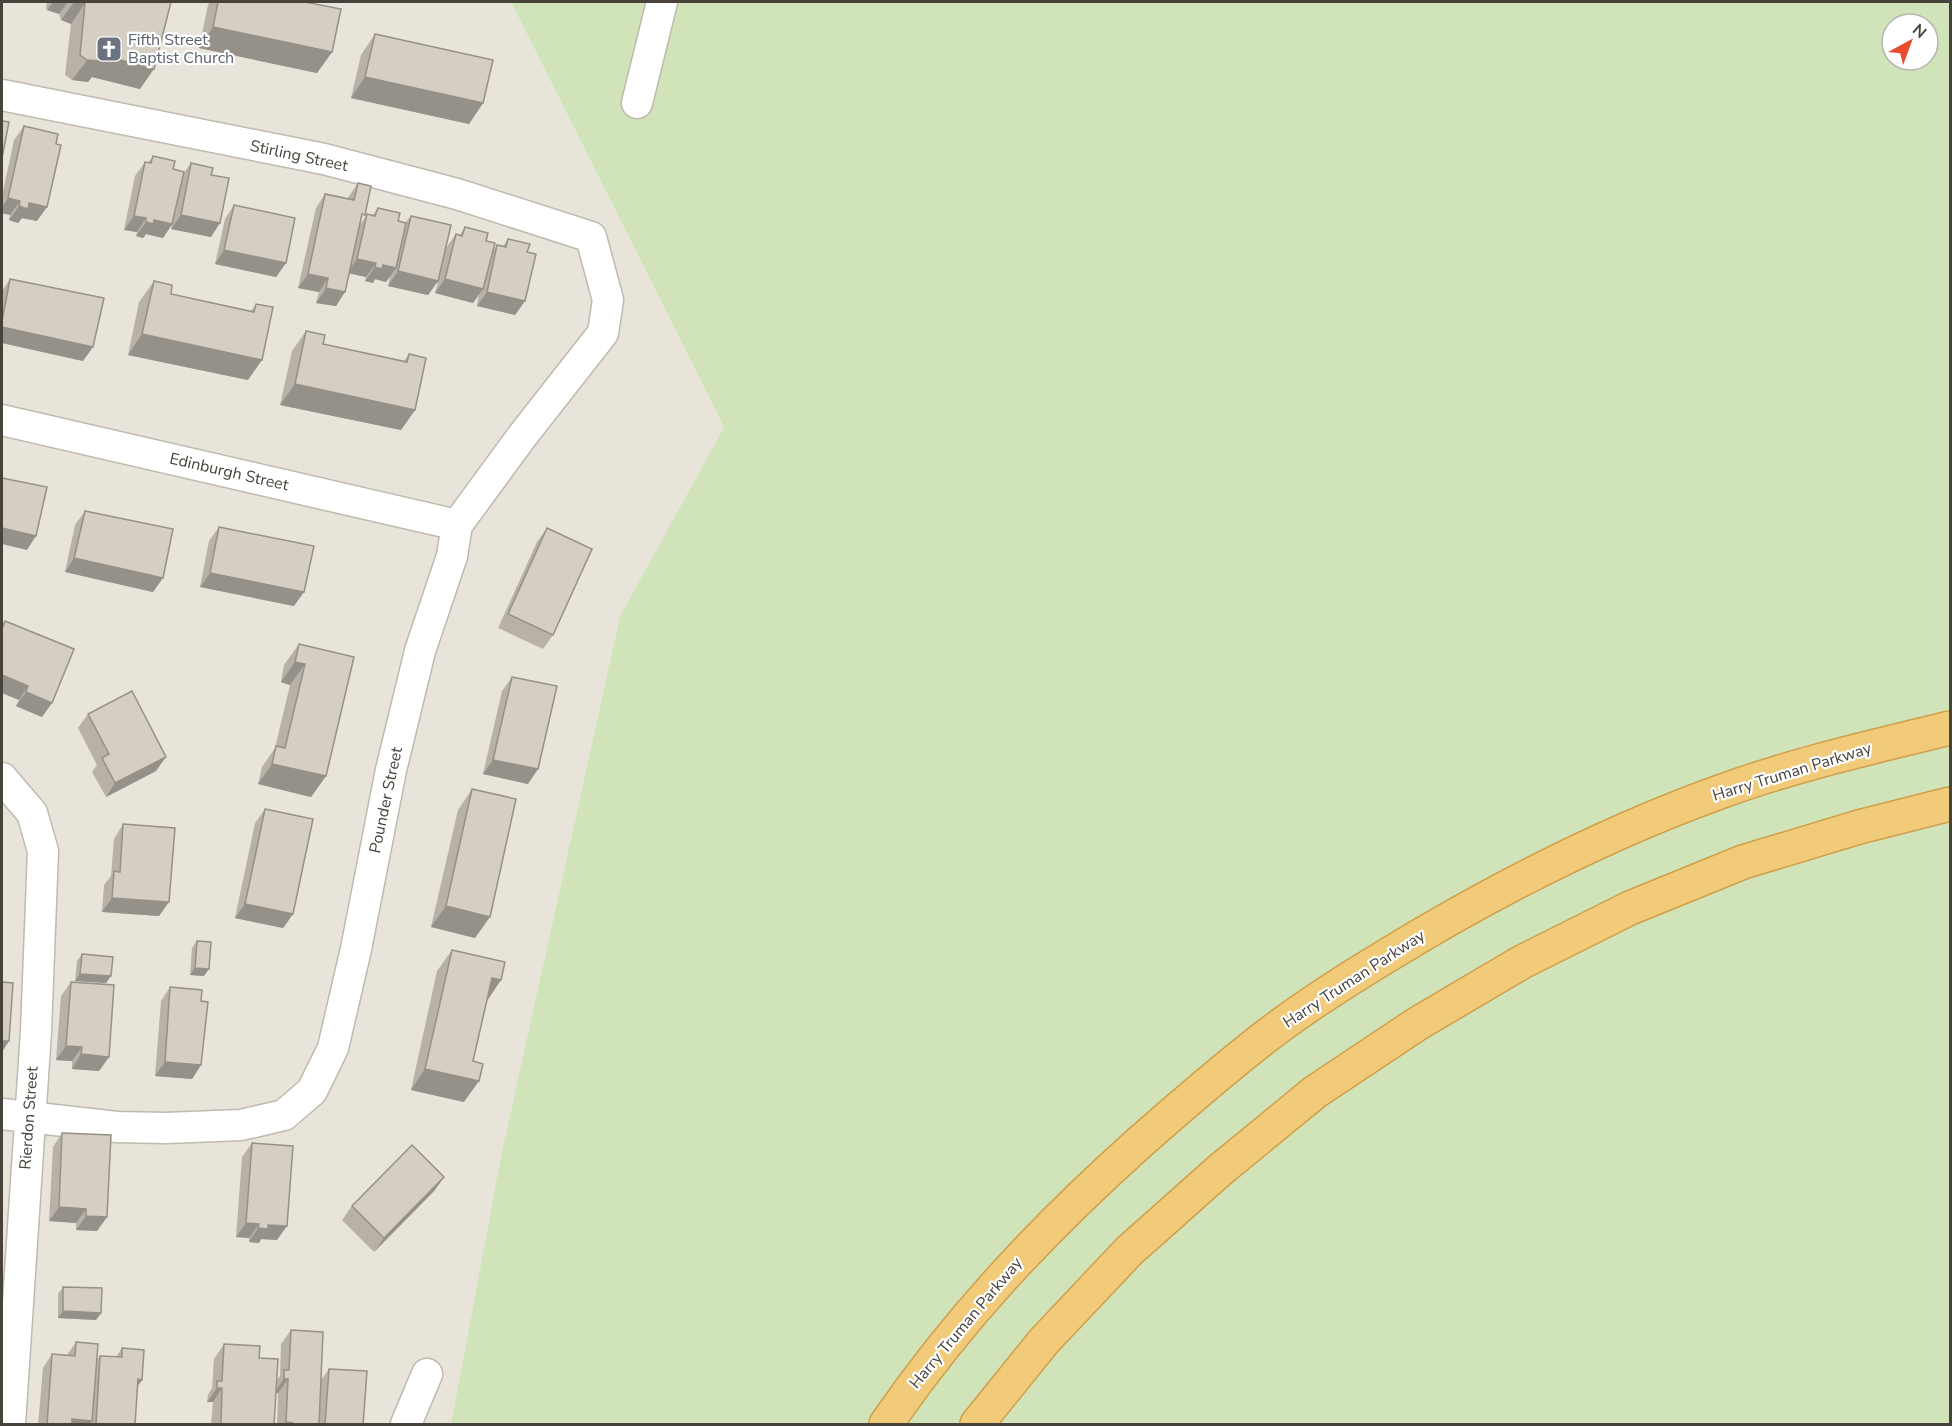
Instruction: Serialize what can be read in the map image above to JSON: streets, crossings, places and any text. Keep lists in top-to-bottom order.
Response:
{
  "streets": {
    "highway": ["Harry Truman Parkway"],
    "street": [
      "Stirling Street",
      "Edinburgh Street",
      "Pounder Street",
      "Rierdon Street"
    ]
  },
  "crossings": [
    ["Stirling Street", "Pounder Street"],
    ["Edinburgh Street", "Pounder Street"],
    ["Pounder Street", "Rierdon Street"]
  ],
  "places": {
    "church": ["Fifth Street Baptist Church"]
  },
  "north": "top right"
}
